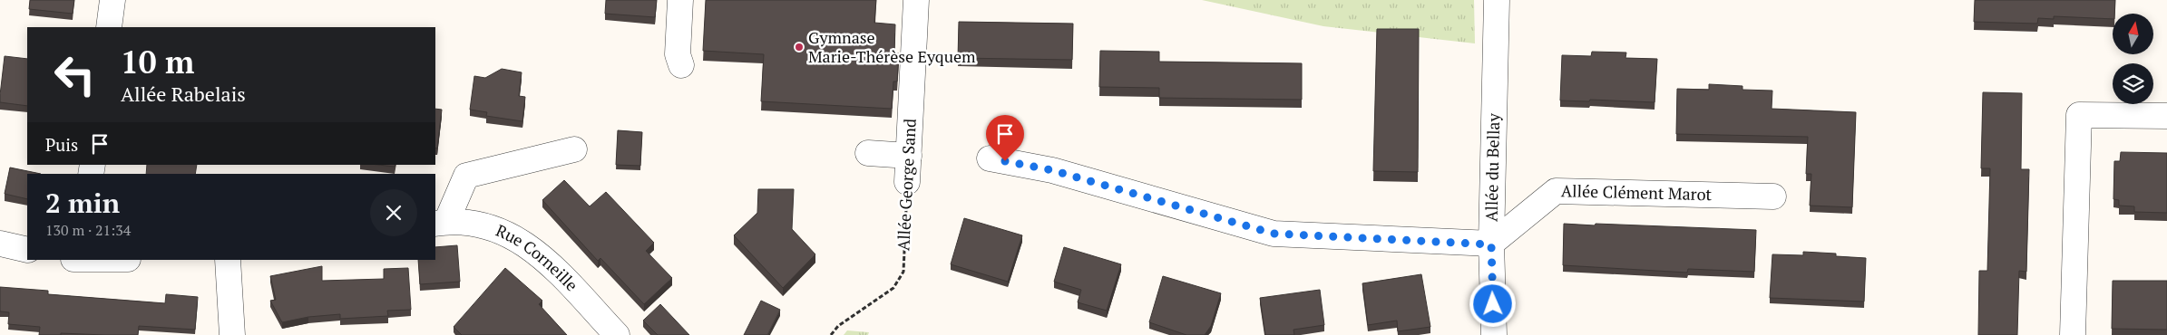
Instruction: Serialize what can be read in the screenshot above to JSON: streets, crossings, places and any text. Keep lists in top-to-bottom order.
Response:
{
  "streets": {
    "street": [
      "Allée du Bellay",
      "Allée George Sand",
      "Allée Clément Marot",
      "Rue Corneille"
    ]
  },
  "crossings": [
    ["Allée du Bellay", "Allée Clément Marot"]
  ],
  "places": ["Gymnase Marie-Thérèse Eyquem"],
  "north": "top",
  "page": {
    "turn": ["10 m", "Allée Rabelais"],
    "then": "Puis",
    "heading": ["2 min", "130 m · 21:34"]
  }
}
